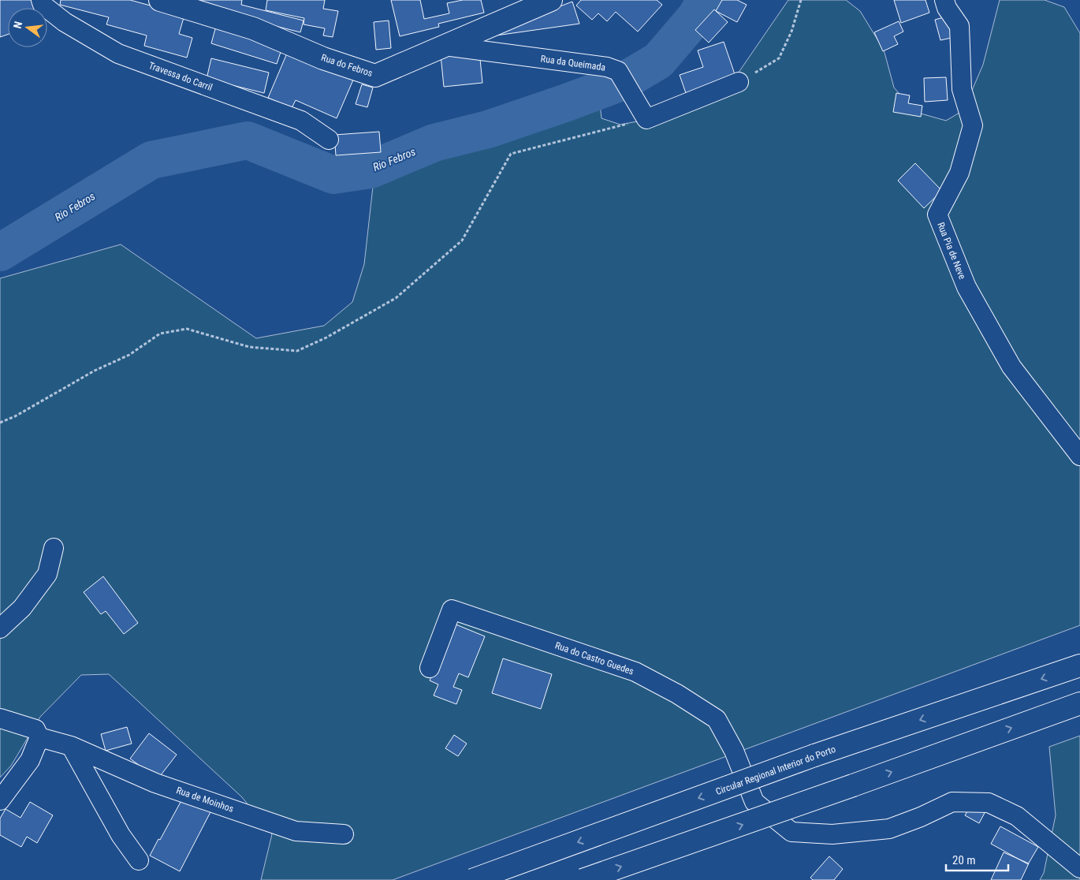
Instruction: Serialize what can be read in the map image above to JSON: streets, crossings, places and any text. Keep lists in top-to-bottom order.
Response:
{
  "streets": {
    "main road": ["Rua do Febros", "Circular Regional Interior do Porto"],
    "street": [
      "Rua da Queimada",
      "Travessa do Carril",
      "Rua Pia de Neve",
      "Rua do Castro Guedes",
      "Rua de Moinhos"
    ]
  },
  "crossings": [
    ["Rua da Queimada", "Rua do Febros"]
  ],
  "water": ["Rio Febros"],
  "scale_bar": "20 m",
  "north": "left"
}
